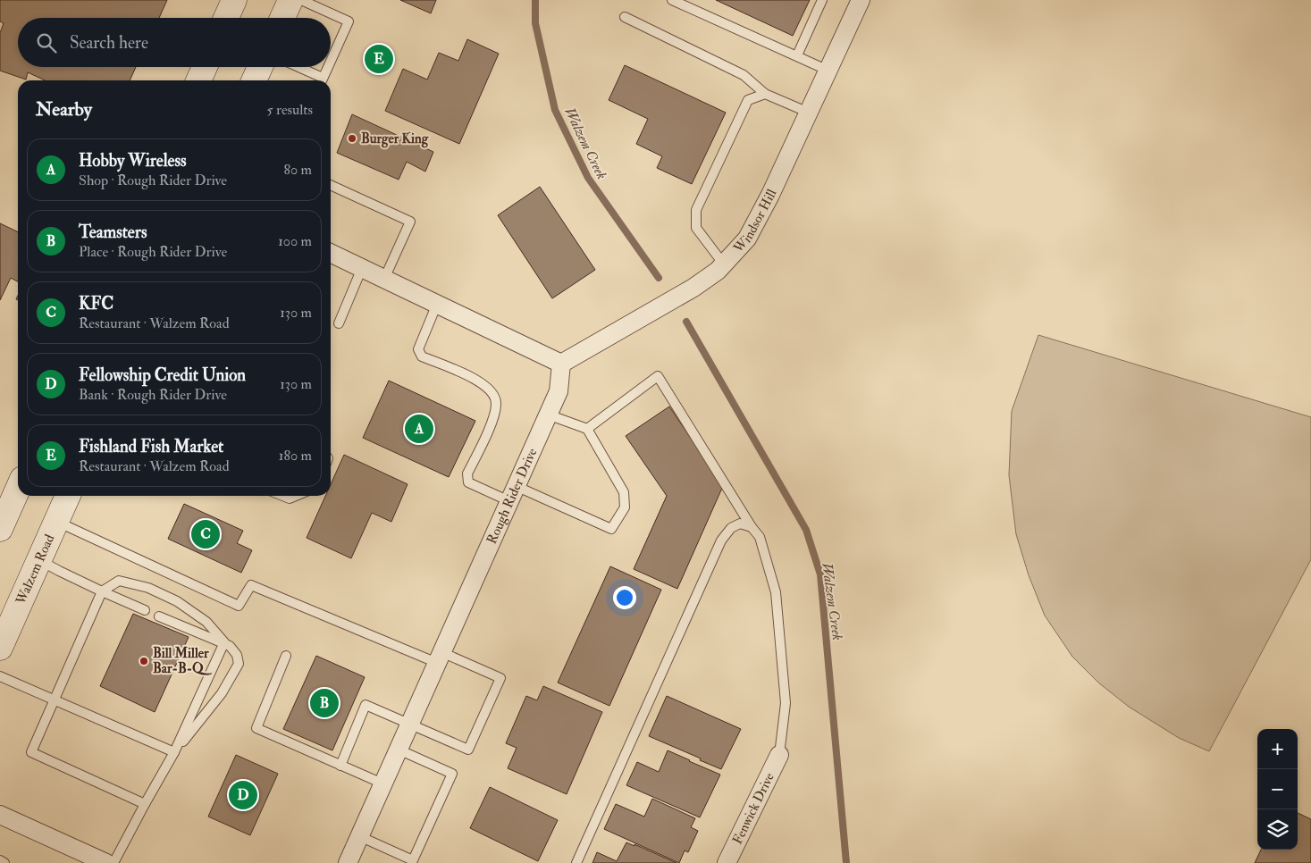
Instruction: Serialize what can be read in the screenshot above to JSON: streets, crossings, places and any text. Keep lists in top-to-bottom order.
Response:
{
  "streets": {
    "main road": ["Walzem Road"],
    "street": ["Windsor Hill", "Rough Rider Drive", "Fenwick Drive"]
  },
  "crossings": [
    ["Windsor Hill", "Rough Rider Drive"]
  ],
  "water": ["Walzem Creek"],
  "places": ["Burger King", "Bill Miller Bar-B-Q"],
  "page": {
    "search": "Search here",
    "pins": [
      "E",
      "A",
      "C",
      "B",
      "D"
    ],
    "heading": ["Nearby", "5 results"],
    "list": [
      {
        "mark": "A",
        "name": "Hobby Wireless",
        "note": "Shop · Rough Rider Drive",
        "value": "80 m"
      },
      {
        "mark": "B",
        "name": "Teamsters",
        "note": "Place · Rough Rider Drive",
        "value": "100 m"
      },
      {
        "mark": "C",
        "name": "KFC",
        "note": "Restaurant · Walzem Road",
        "value": "130 m"
      },
      {
        "mark": "D",
        "name": "Fellowship Credit Union",
        "note": "Bank · Rough Rider Drive",
        "value": "130 m"
      },
      {
        "mark": "E",
        "name": "Fishland Fish Market",
        "note": "Restaurant · Walzem Road",
        "value": "180 m"
      }
    ],
    "map_buttons": ["+", "−"]
  }
}
